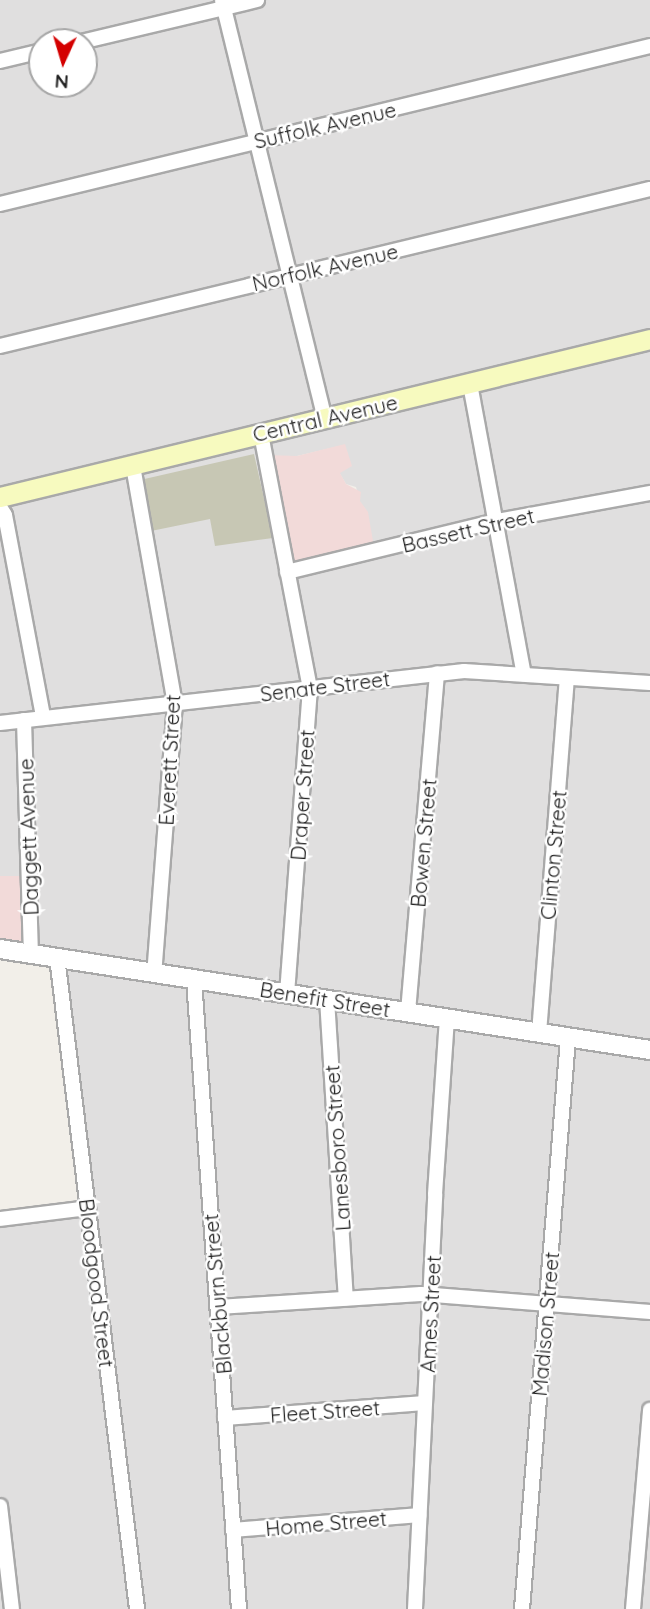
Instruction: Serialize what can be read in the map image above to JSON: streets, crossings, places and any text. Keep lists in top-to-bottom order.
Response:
{
  "streets": {
    "main road": ["Central Avenue"],
    "street": [
      "Suffolk Avenue",
      "Norfolk Avenue",
      "Bassett Street",
      "Senate Street",
      "Everett Street",
      "Draper Street",
      "Daggett Avenue",
      "Bowen Street",
      "Clinton Street",
      "Benefit Street",
      "Lanesboro Street",
      "Bloodgood Street",
      "Blackburn Street",
      "Ames Street",
      "Madison Street",
      "Fleet Street",
      "Home Street"
    ]
  },
  "crossings": [
    ["Central Avenue", "Everett Street"],
    ["Central Avenue", "Draper Street"],
    ["Bassett Street", "Draper Street"],
    ["Senate Street", "Everett Street"],
    ["Senate Street", "Draper Street"],
    ["Senate Street", "Daggett Avenue"],
    ["Senate Street", "Bowen Street"],
    ["Senate Street", "Clinton Street"],
    ["Everett Street", "Benefit Street"],
    ["Draper Street", "Benefit Street"],
    ["Daggett Avenue", "Benefit Street"],
    ["Bowen Street", "Benefit Street"],
    ["Clinton Street", "Benefit Street"],
    ["Benefit Street", "Lanesboro Street"],
    ["Benefit Street", "Bloodgood Street"],
    ["Benefit Street", "Blackburn Street"],
    ["Benefit Street", "Ames Street"],
    ["Benefit Street", "Madison Street"],
    ["Blackburn Street", "Fleet Street"],
    ["Blackburn Street", "Home Street"],
    ["Ames Street", "Fleet Street"],
    ["Ames Street", "Home Street"]
  ],
  "north": "bottom"
}
